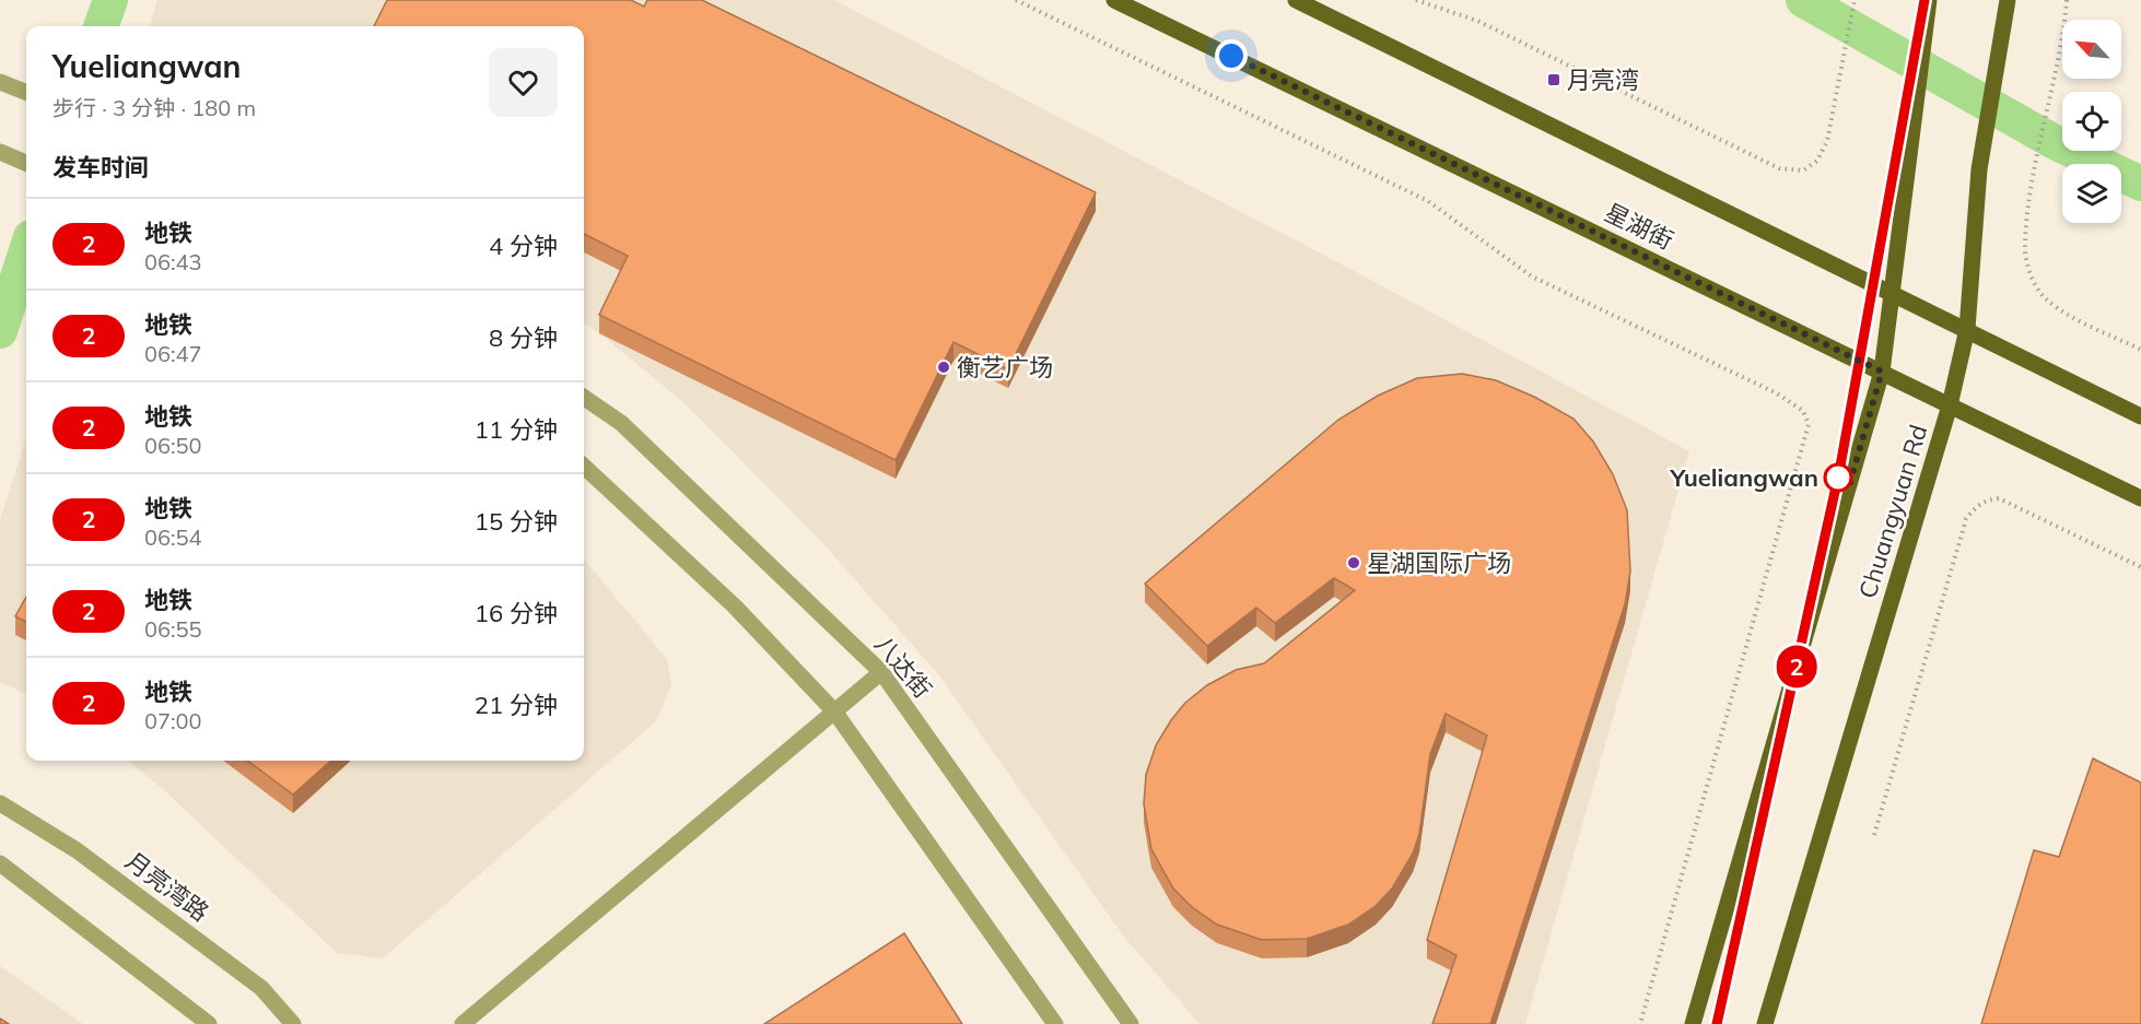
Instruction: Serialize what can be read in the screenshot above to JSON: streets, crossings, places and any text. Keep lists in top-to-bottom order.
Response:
{
  "streets": {
    "main road": ["星湖街", "Chuangyuan Rd"],
    "street": ["八达街", "月亮湾路"]
  },
  "crossings": [
    ["星湖街", "Chuangyuan Rd"]
  ],
  "places": {
    "transit": ["月亮湾"],
    "other": ["衡艺广场", "Yueliangwan", "星湖国际广场"]
  },
  "lines": ["metro line 2"],
  "north": "top left",
  "page": {
    "on_map": "2",
    "heading": [
      ["Yueliangwan", "步行 · 3 分钟 · 180 m"],
      "发车时间"
    ],
    "list": [
      {
        "mark": "2",
        "name": "地铁",
        "note": "06:43",
        "value": "4 分钟"
      },
      {
        "mark": "2",
        "name": "地铁",
        "note": "06:47",
        "value": "8 分钟"
      },
      {
        "mark": "2",
        "name": "地铁",
        "note": "06:50",
        "value": "11 分钟"
      },
      {
        "mark": "2",
        "name": "地铁",
        "note": "06:54",
        "value": "15 分钟"
      },
      {
        "mark": "2",
        "name": "地铁",
        "note": "06:55",
        "value": "16 分钟"
      },
      {
        "mark": "2",
        "name": "地铁",
        "note": "07:00",
        "value": "21 分钟"
      }
    ]
  }
}
